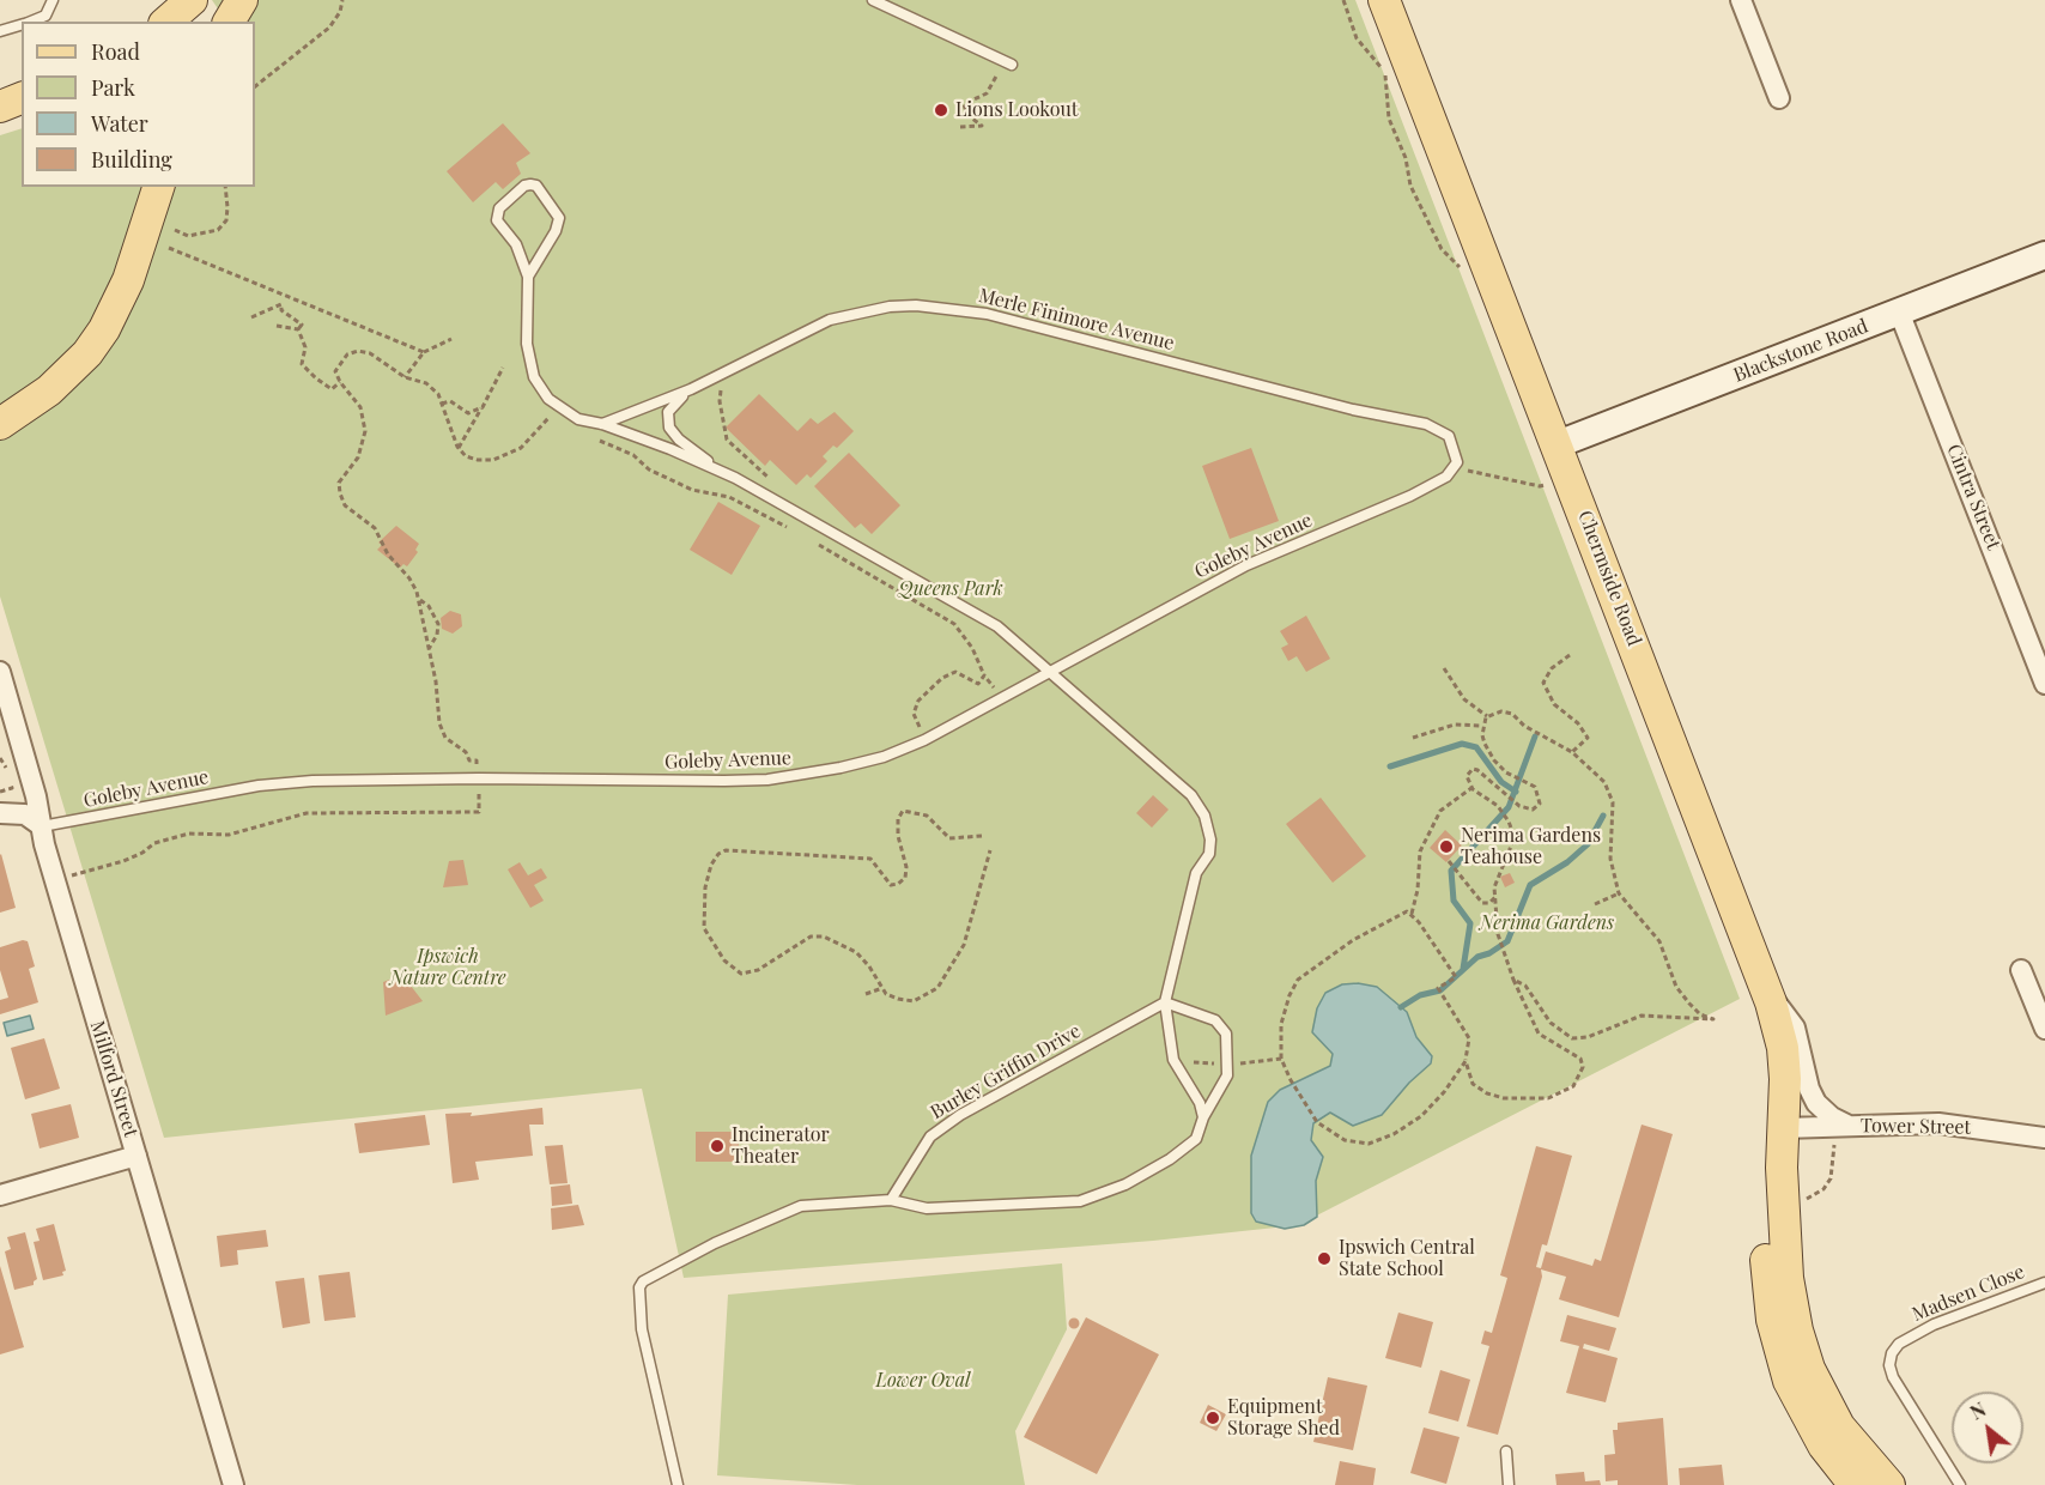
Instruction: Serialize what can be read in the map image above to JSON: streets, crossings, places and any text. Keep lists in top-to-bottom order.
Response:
{
  "streets": {
    "main road": ["Blackstone Road", "Chermside Road"],
    "street": ["Cintra Street", "Milford Street", "Tower Street"],
    "lane": [
      "Merle Finimore Avenue",
      "Goleby Avenue",
      "Burley Griffin Drive",
      "Madsen Close"
    ]
  },
  "crossings": [
    ["Merle Finimore Avenue", "Goleby Avenue"],
    ["Merle Finimore Avenue", "Burley Griffin Drive"],
    ["Blackstone Road", "Cintra Street"],
    ["Blackstone Road", "Chermside Road"],
    ["Goleby Avenue", "Milford Street"],
    ["Chermside Road", "Tower Street"]
  ],
  "parks": [
    "Queens Park",
    "Nerima Gardens",
    "Ipswich Nature Centre",
    "Lower Oval"
  ],
  "places": [
    "Lions Lookout",
    "Nerima Gardens Teahouse",
    "Incinerator Theater",
    "Ipswich Central State School",
    "Equipment Storage Shed"
  ],
  "legend": [
    "Road",
    "Park",
    "Water",
    "Building"
  ],
  "north": "top left"
}
